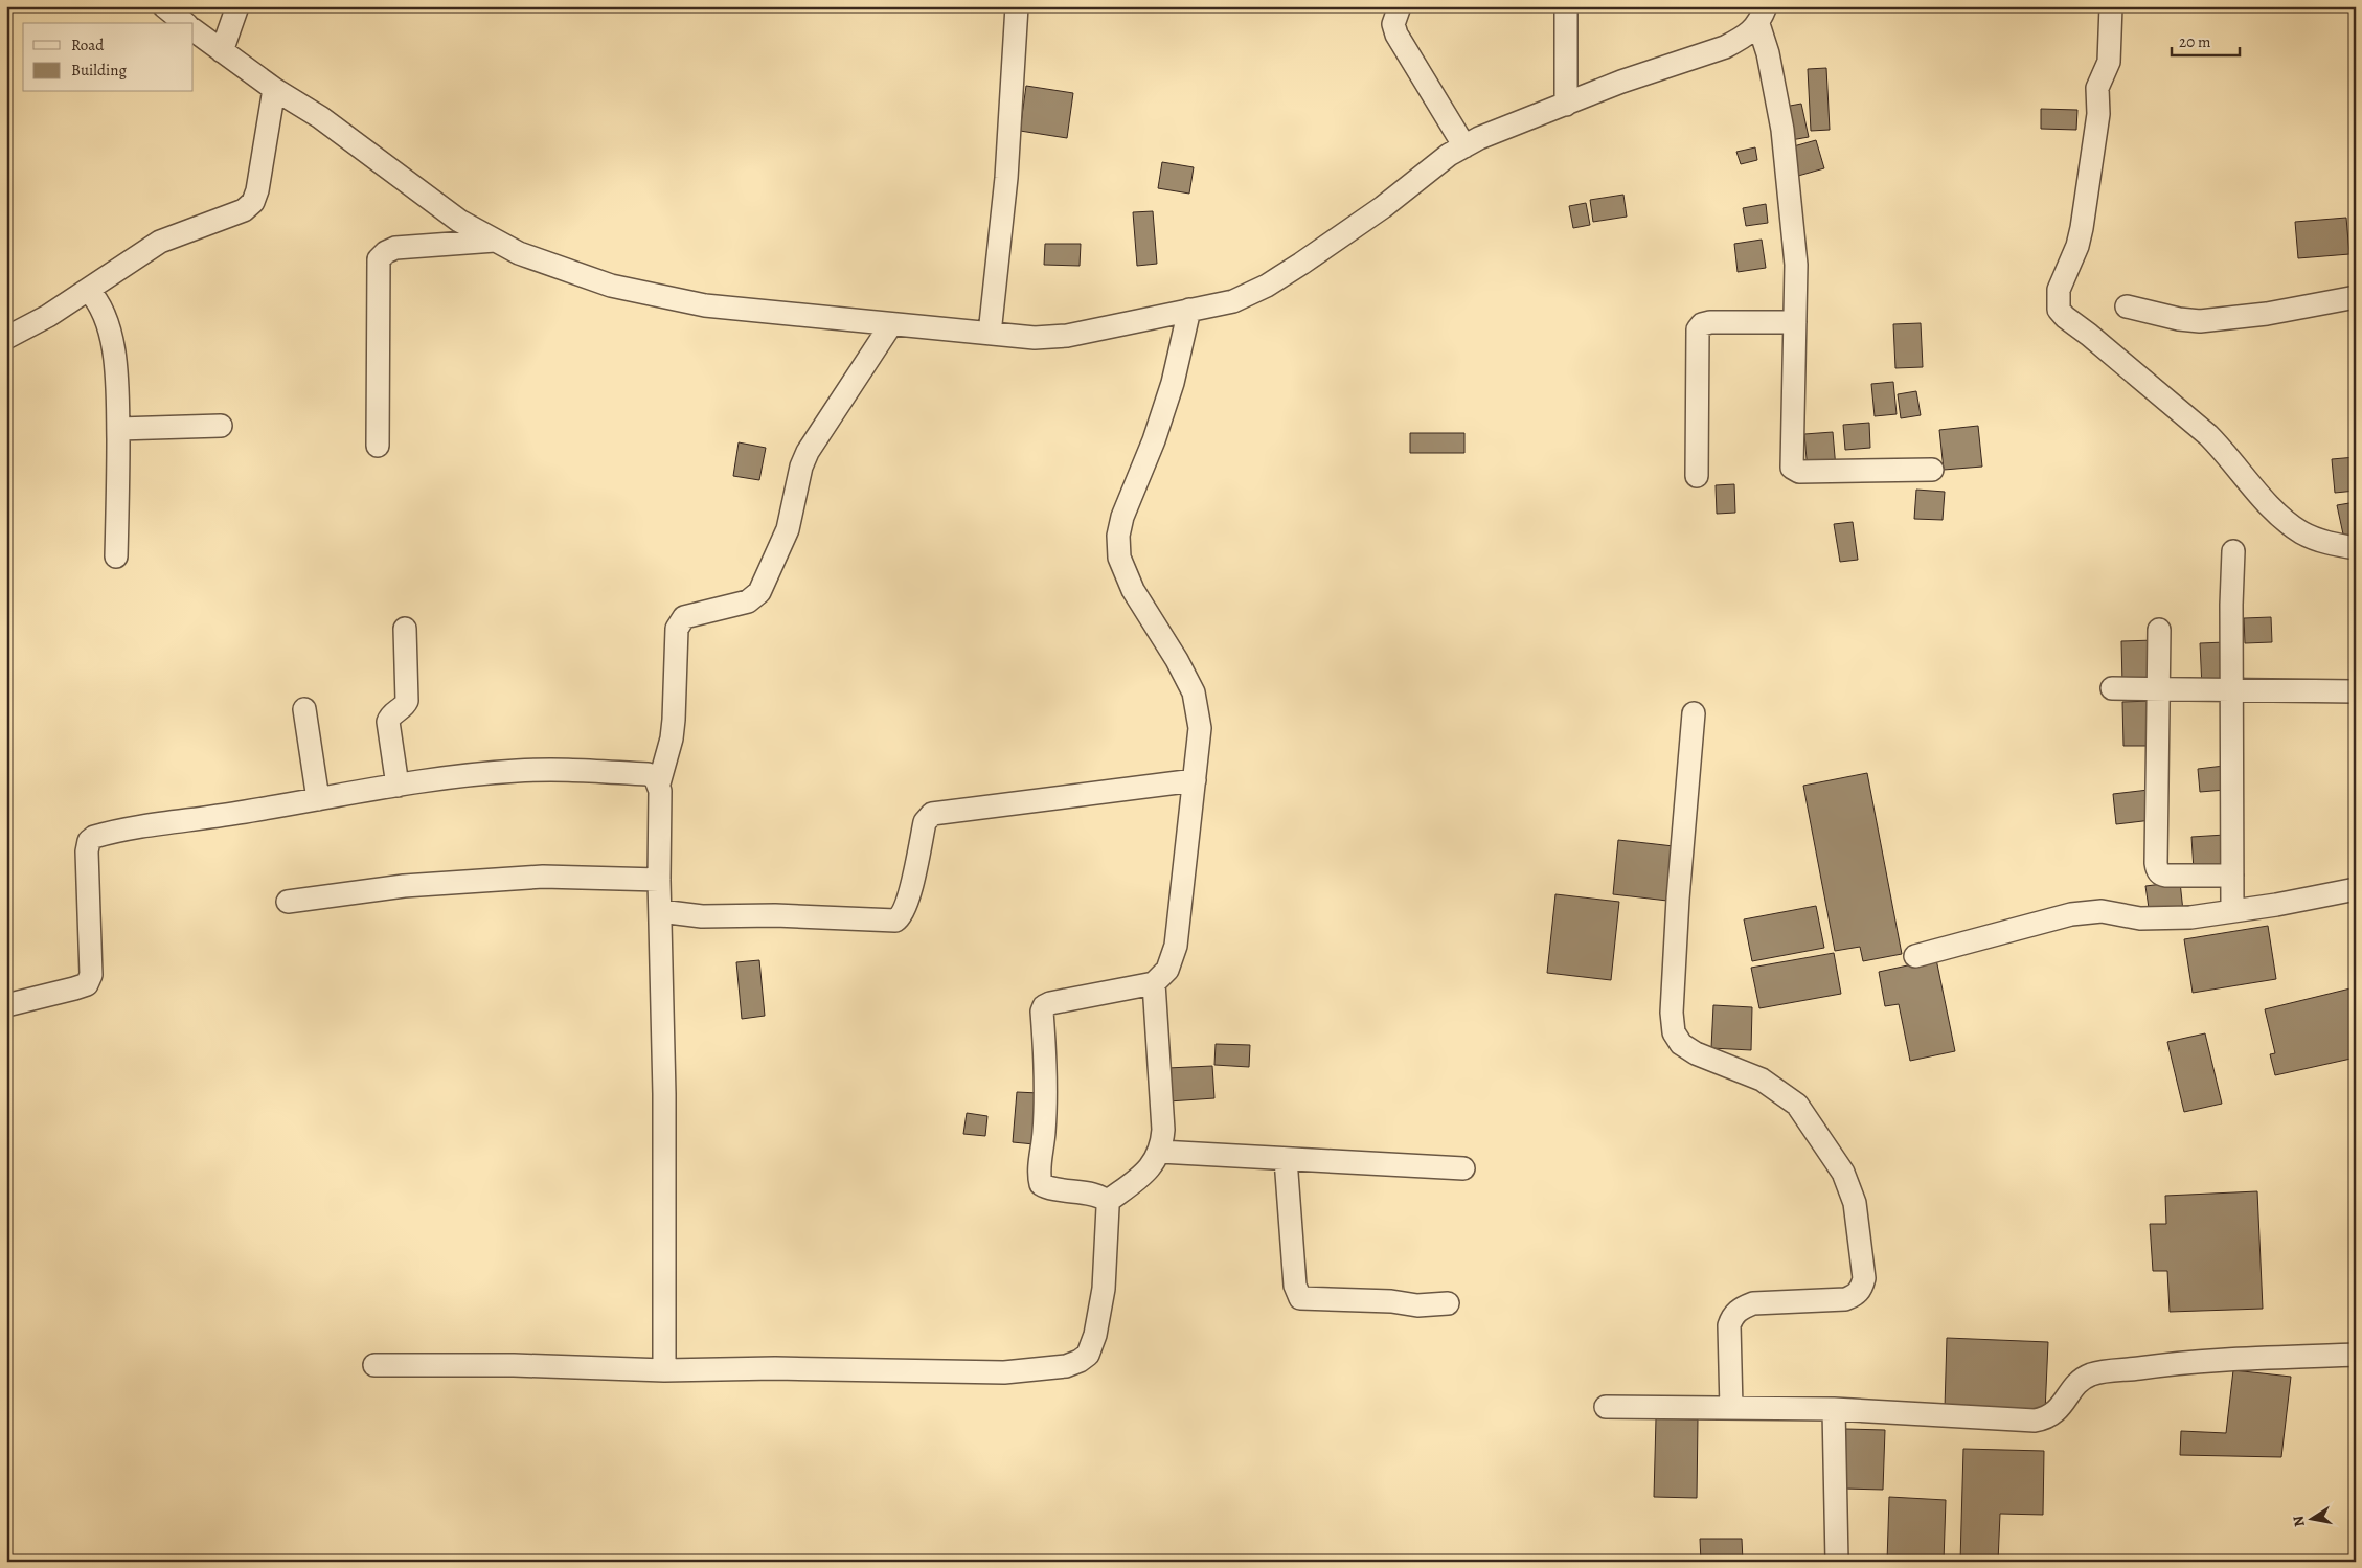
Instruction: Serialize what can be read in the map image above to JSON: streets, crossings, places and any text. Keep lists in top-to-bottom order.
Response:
{
  "legend": ["Road", "Building"],
  "scale_bar": "20 m",
  "north": "left"
}
